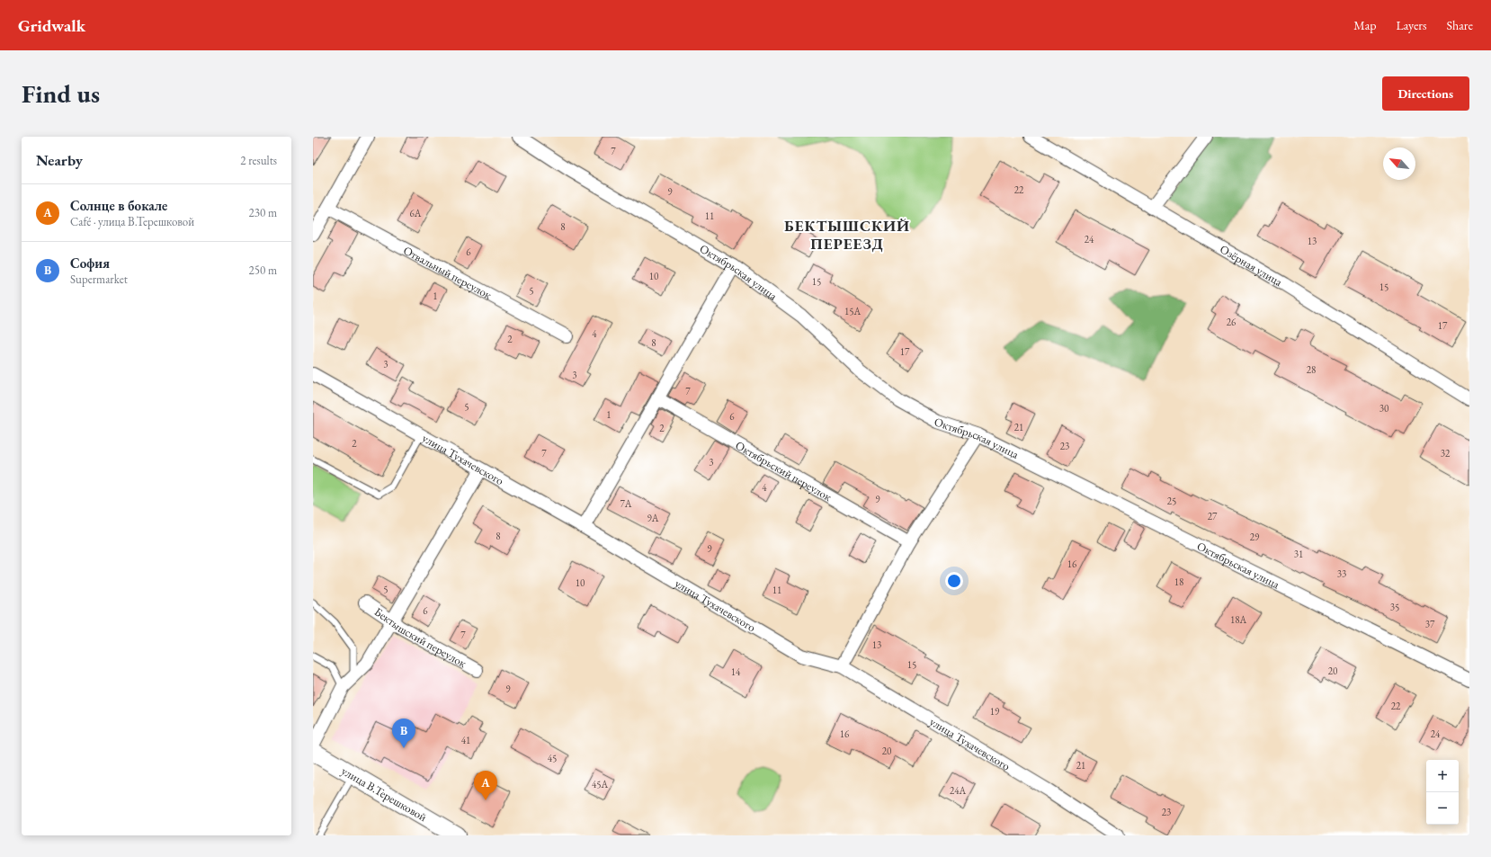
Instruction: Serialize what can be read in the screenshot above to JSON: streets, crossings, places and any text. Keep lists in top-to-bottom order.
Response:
{
  "streets": {
    "main road": ["улица В.Терешковой"],
    "street": [
      "Озёрная улица",
      "Отвальный переулок",
      "Октябрьская улица",
      "улица Тухачевского",
      "Октябрьский переулок",
      "Бектышский переулок"
    ]
  },
  "districts": ["БЕКТЫШСКИЙ ПЕРЕЕЗД"],
  "house_numbers": [
    "7",
    "22",
    "9",
    "6А",
    "11",
    "8",
    "24",
    "13",
    "6",
    "10",
    "15",
    "15",
    "5",
    "1",
    "15А",
    "26",
    "17",
    "4",
    "2",
    "8",
    "17",
    "3",
    "28",
    "3",
    "7",
    "5",
    "30",
    "1",
    "6",
    "21",
    "2",
    "2",
    "23",
    "7",
    "32",
    "3",
    "4",
    "9",
    "25",
    "7А",
    "27",
    "9А",
    "8",
    "29",
    "9",
    "31",
    "16",
    "33",
    "18",
    "10",
    "5",
    "11",
    "35",
    "6",
    "18А",
    "37",
    "7",
    "13",
    "15",
    "20",
    "14",
    "9",
    "22",
    "19",
    "16",
    "24",
    "41",
    "20",
    "45",
    "21",
    "45А",
    "24А",
    "23"
  ],
  "north": "top left",
  "page": {
    "header": "Gridwalk",
    "nav": ["Map", "Layers", "Share"],
    "buttons": "Directions",
    "title": "Find us",
    "heading": ["Nearby", "2 results"],
    "list": [
      {
        "mark": "A",
        "name": "Солнце в бокале",
        "note": "Café · улица В.Терешковой",
        "value": "230 m"
      },
      {
        "mark": "B",
        "name": "София",
        "note": "Supermarket",
        "value": "250 m"
      }
    ],
    "pins": ["B", "A"],
    "map_buttons": ["+", "−"]
  }
}
